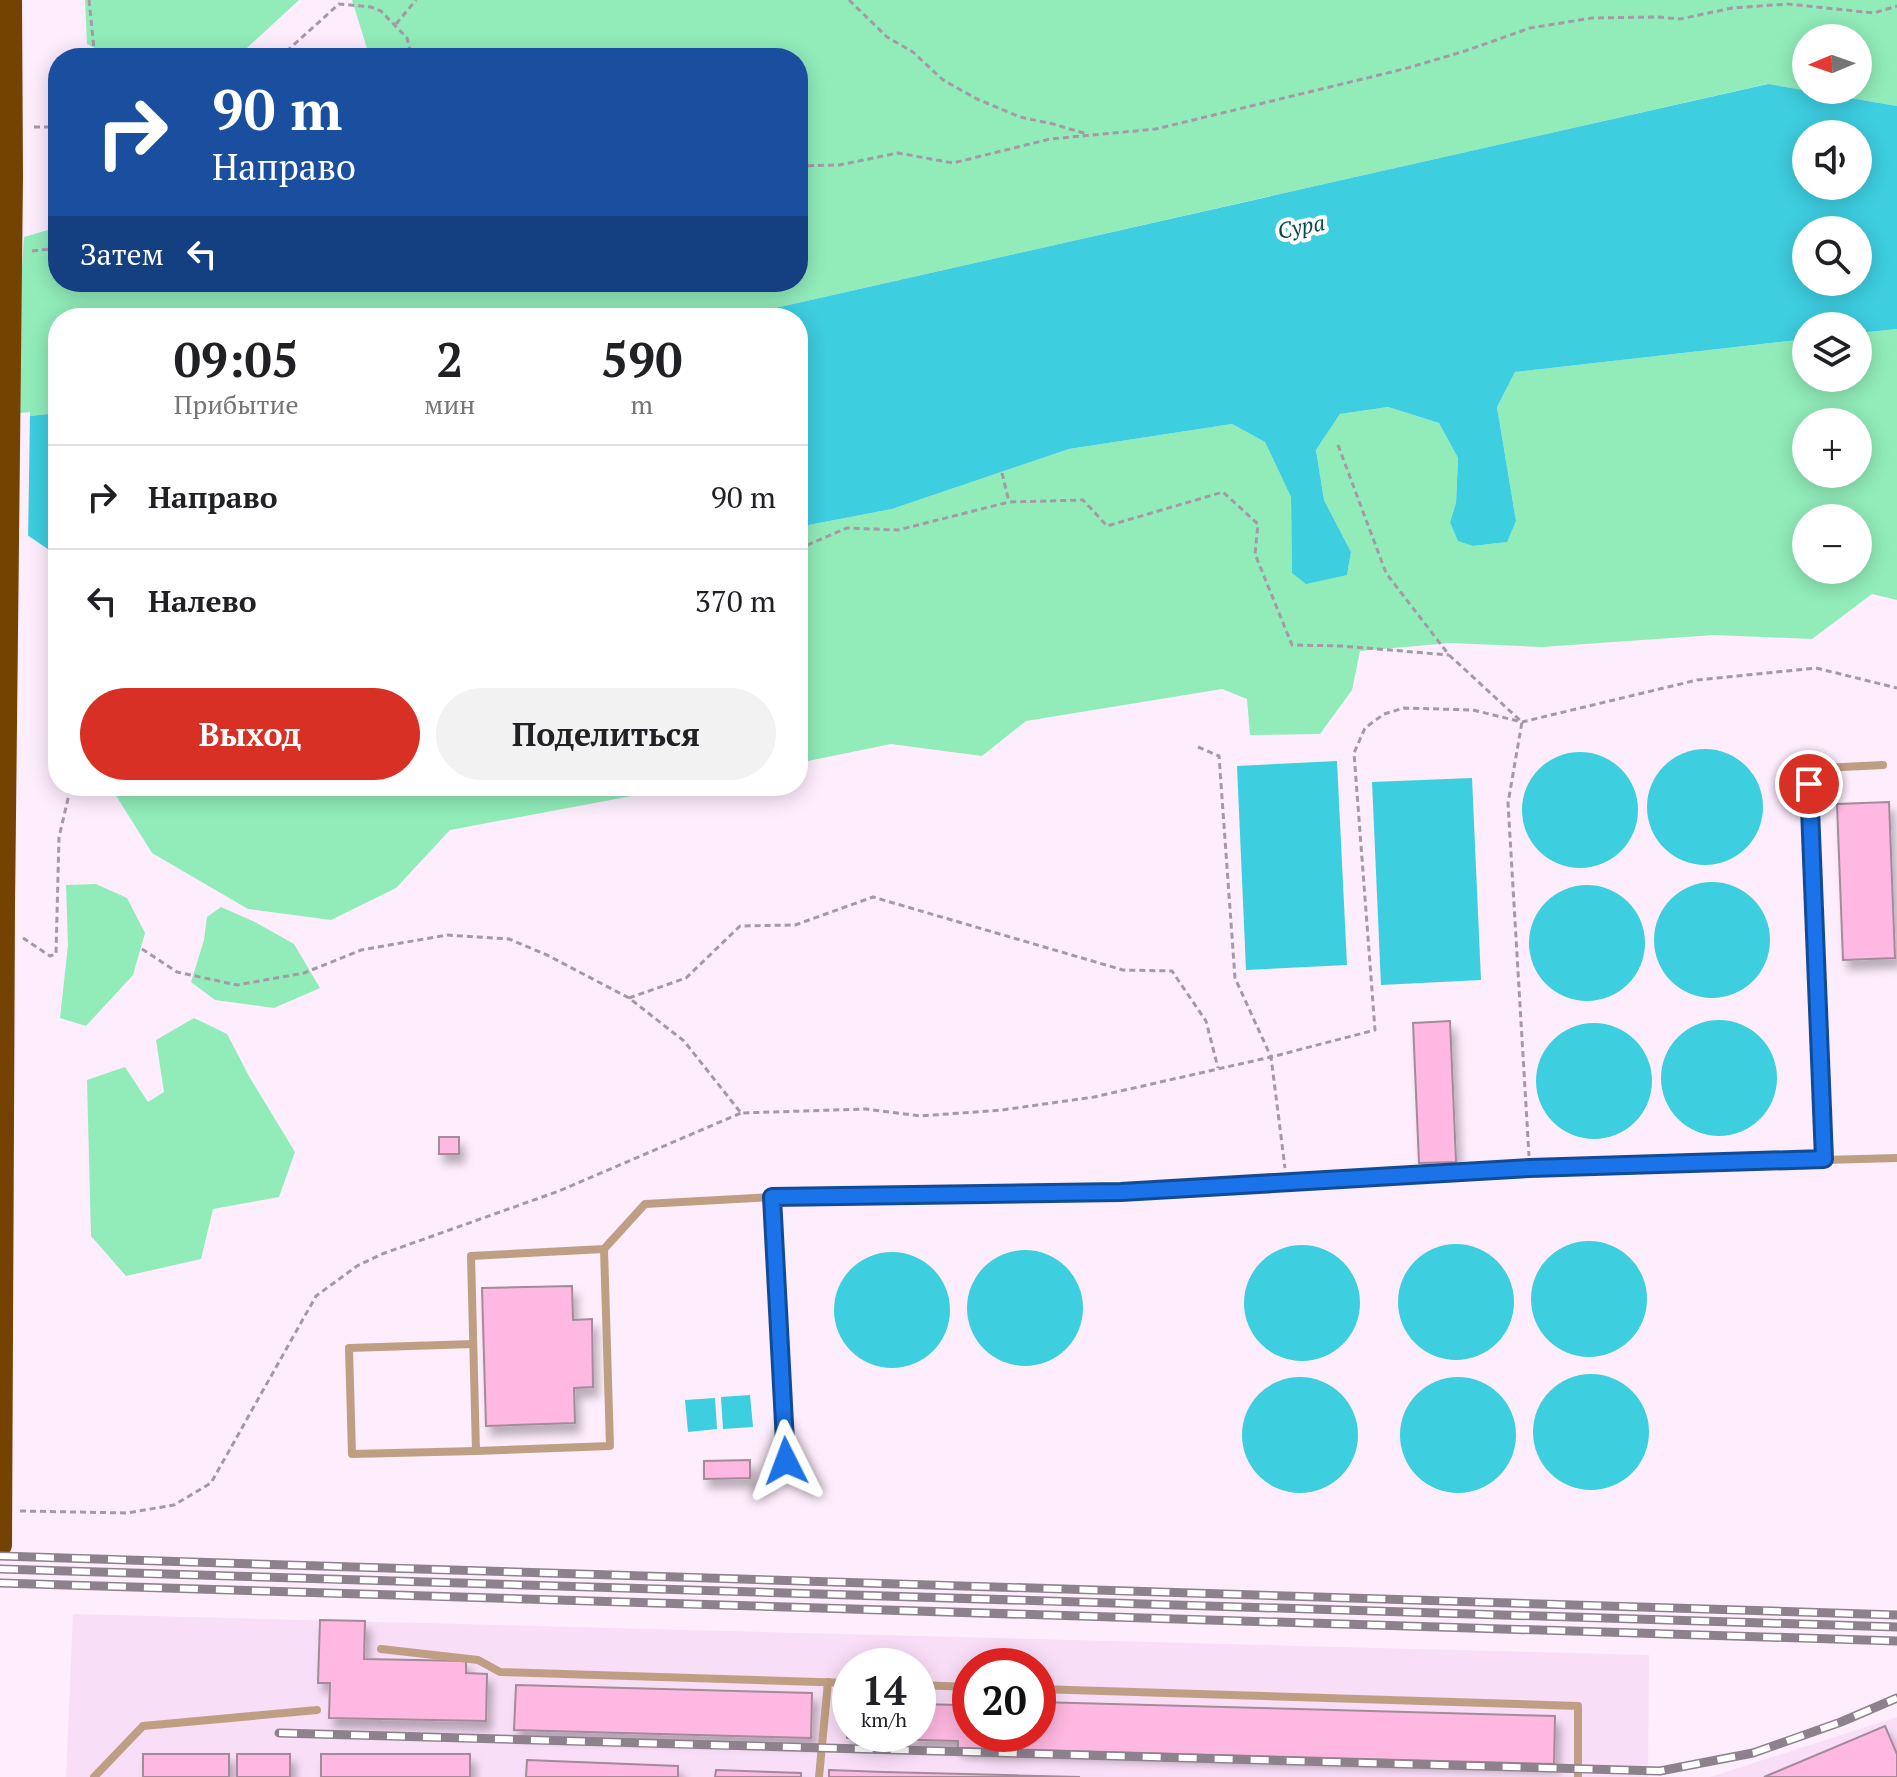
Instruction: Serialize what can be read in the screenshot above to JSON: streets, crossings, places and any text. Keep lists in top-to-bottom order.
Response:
{
  "water": ["Сура"],
  "north": "left",
  "page": {
    "map_buttons": ["+", "−"],
    "turn": ["90 m", "Направо"],
    "then": "Затем",
    "eta": [
      "09:05",
      "Прибытие",
      "2",
      "мин",
      "590",
      "m"
    ],
    "list": [
      {
        "name": "Направо",
        "value": "90 m"
      },
      {
        "name": "Налево",
        "value": "370 m"
      }
    ],
    "buttons": ["Выход", "Поделиться"],
    "speed": "14 km/h",
    "limit": "20"
  }
}
